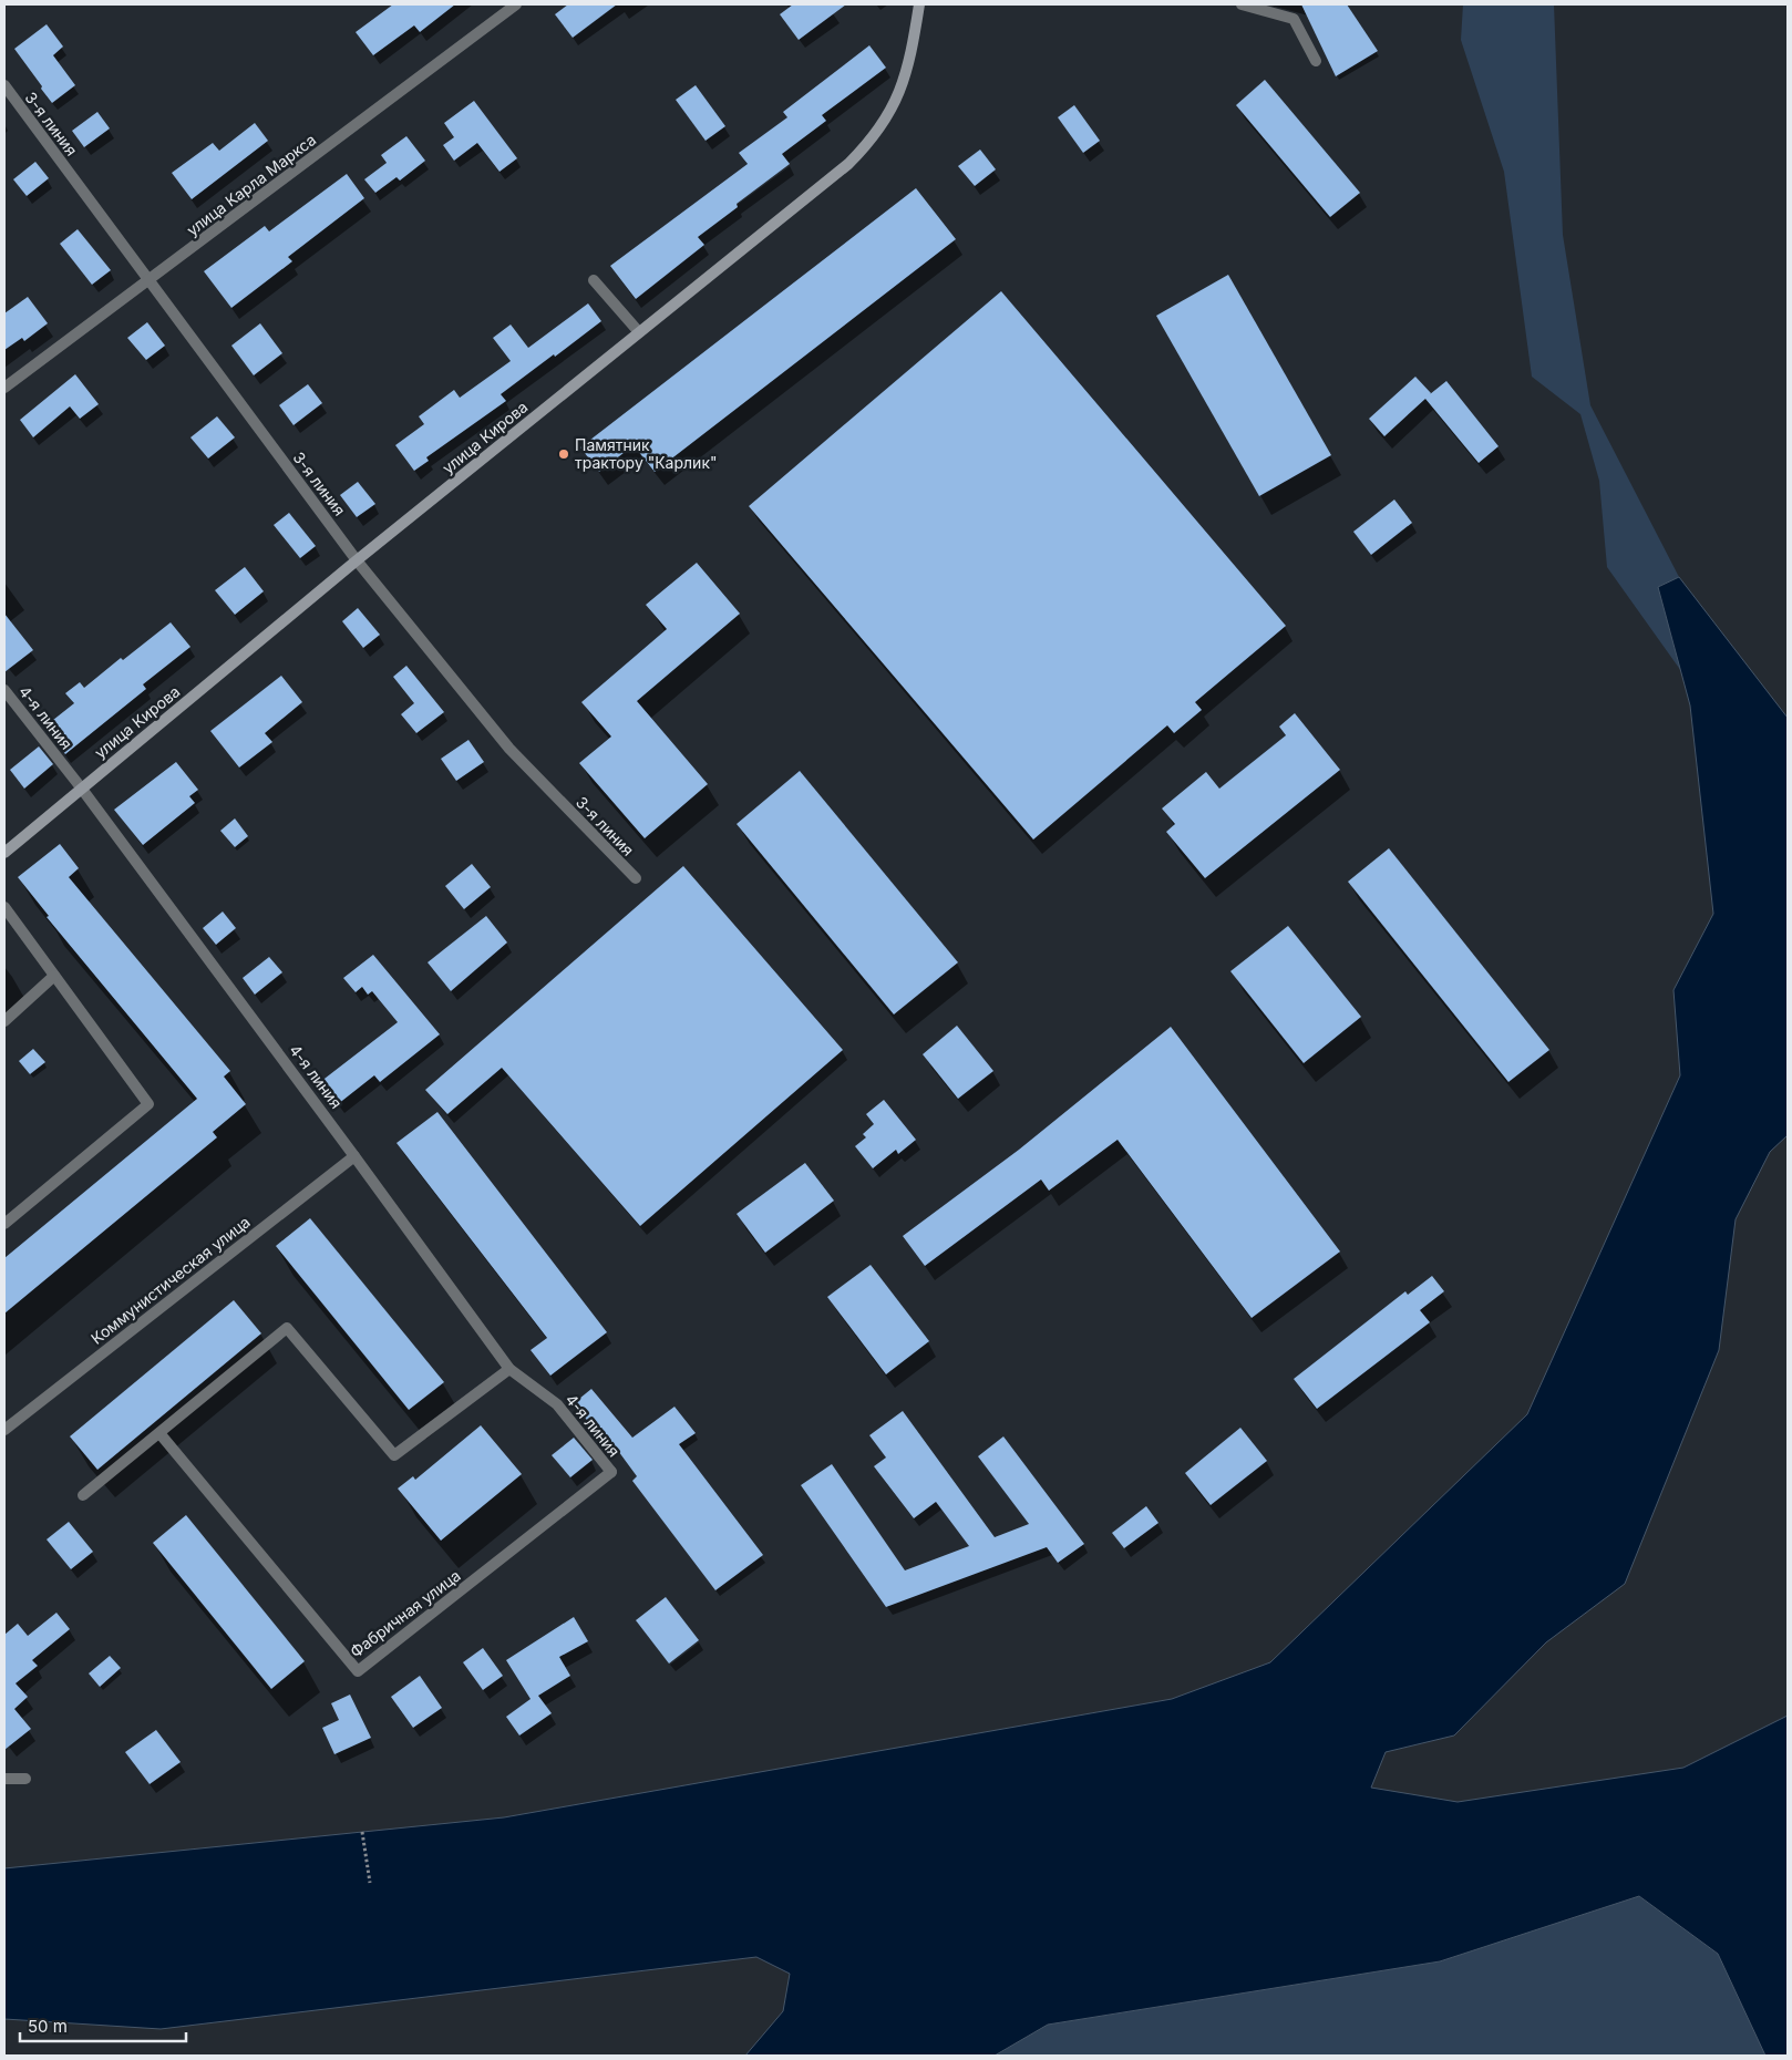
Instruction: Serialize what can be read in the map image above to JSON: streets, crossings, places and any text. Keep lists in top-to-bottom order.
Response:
{
  "streets": {
    "street": [
      "3-я линия",
      "улица Карла Маркса",
      "улица Кирова",
      "4-я линия",
      "Коммунистическая улица",
      "Фабричная улица"
    ]
  },
  "crossings": [
    ["3-я линия", "улица Карла Маркса"],
    ["3-я линия", "улица Кирова"],
    ["улица Кирова", "4-я линия"],
    ["4-я линия", "Коммунистическая улица"],
    ["4-я линия", "Фабричная улица"]
  ],
  "places": ["Памятник трактору \"Карлик\""],
  "scale_bar": "50 m"
}
